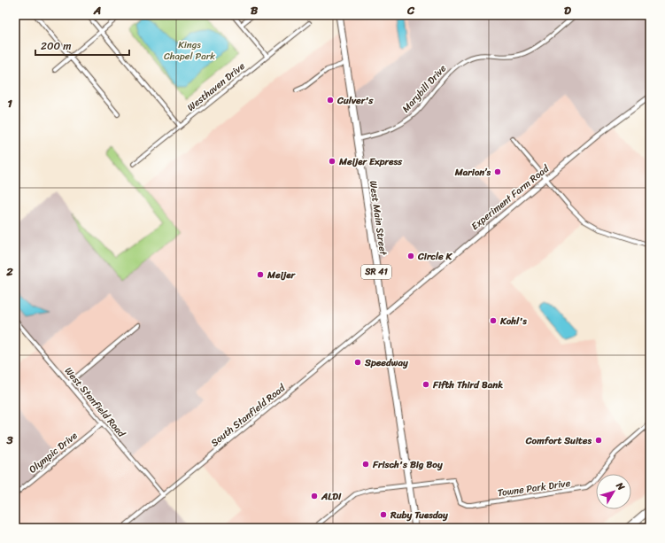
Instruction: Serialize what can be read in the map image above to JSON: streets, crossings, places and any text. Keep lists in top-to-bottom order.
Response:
{
  "streets": {
    "main road": ["West Main Street", "SR 41"],
    "street": [
      "Westhaven Drive",
      "Marybill Drive",
      "Experiment Farm Road",
      "West Stanfield Road",
      "South Stanfield Road",
      "Olympic Drive",
      "Towne Park Drive"
    ]
  },
  "crossings": [
    ["Marybill Drive", "West Main Street"],
    ["Experiment Farm Road", "West Main Street"],
    ["Experiment Farm Road", "South Stanfield Road"],
    ["West Main Street", "South Stanfield Road"],
    ["West Main Street", "Towne Park Drive"],
    ["West Stanfield Road", "South Stanfield Road"],
    ["West Stanfield Road", "Olympic Drive"]
  ],
  "parks": ["Kings Chapel Park"],
  "places": [
    "Culver's",
    "Meijer Express",
    "Marion’s",
    "Circle K",
    "Meijer",
    "Kohl's",
    "Speedway",
    "Fifth Third Bank",
    "Comfort Suites",
    "Frisch's Big Boy",
    "ALDI",
    "Ruby Tuesday"
  ],
  "scale_bar": "200 m",
  "north": "top right",
  "grid": {
    "columns": [
      "A",
      "B",
      "C",
      "D"
    ],
    "rows": ["1", "2", "3"]
  }
}
